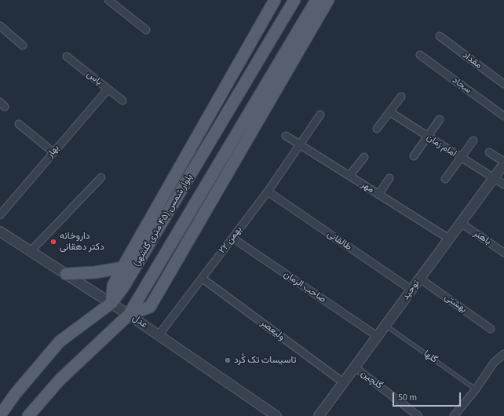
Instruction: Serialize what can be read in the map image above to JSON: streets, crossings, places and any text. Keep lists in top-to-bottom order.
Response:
{
  "streets": {
    "main road": ["بلوار شمس (۴۵ متری گلشهر)"],
    "street": [
      "مقداد",
      "یاس",
      "سجاد",
      "امام زمان",
      "بهار",
      "مهر",
      "باهنر",
      "۲۲ بهمن",
      "طالقانی",
      "صاحب الزمان",
      "توحید",
      "بهشتی",
      "عدل",
      "ولیعصر",
      "گلچین"
    ],
    "lane": ["گلها"]
  },
  "crossings": [
    ["یاس", "بهار"],
    ["امام زمان", "توحید"],
    ["مهر", "۲۲ بهمن"],
    ["مهر", "توحید"],
    ["بلوار شمس (۴۵ متری گلشهر)", "عدل"],
    ["باهنر", "توحید"],
    ["۲۲ بهمن", "طالقانی"],
    ["۲۲ بهمن", "صاحب الزمان"],
    ["۲۲ بهمن", "عدل"],
    ["۲۲ بهمن", "ولیعصر"],
    ["طالقانی", "توحید"],
    ["صاحب الزمان", "توحید"],
    ["توحید", "بهشتی"],
    ["توحید", "ولیعصر"],
    ["توحید", "گلها"],
    ["توحید", "گلچین"]
  ],
  "places": ["داروخانه دکتر دهقانی", "تاسیسات تک کُرد"],
  "scale_bar": "50 m"
}
